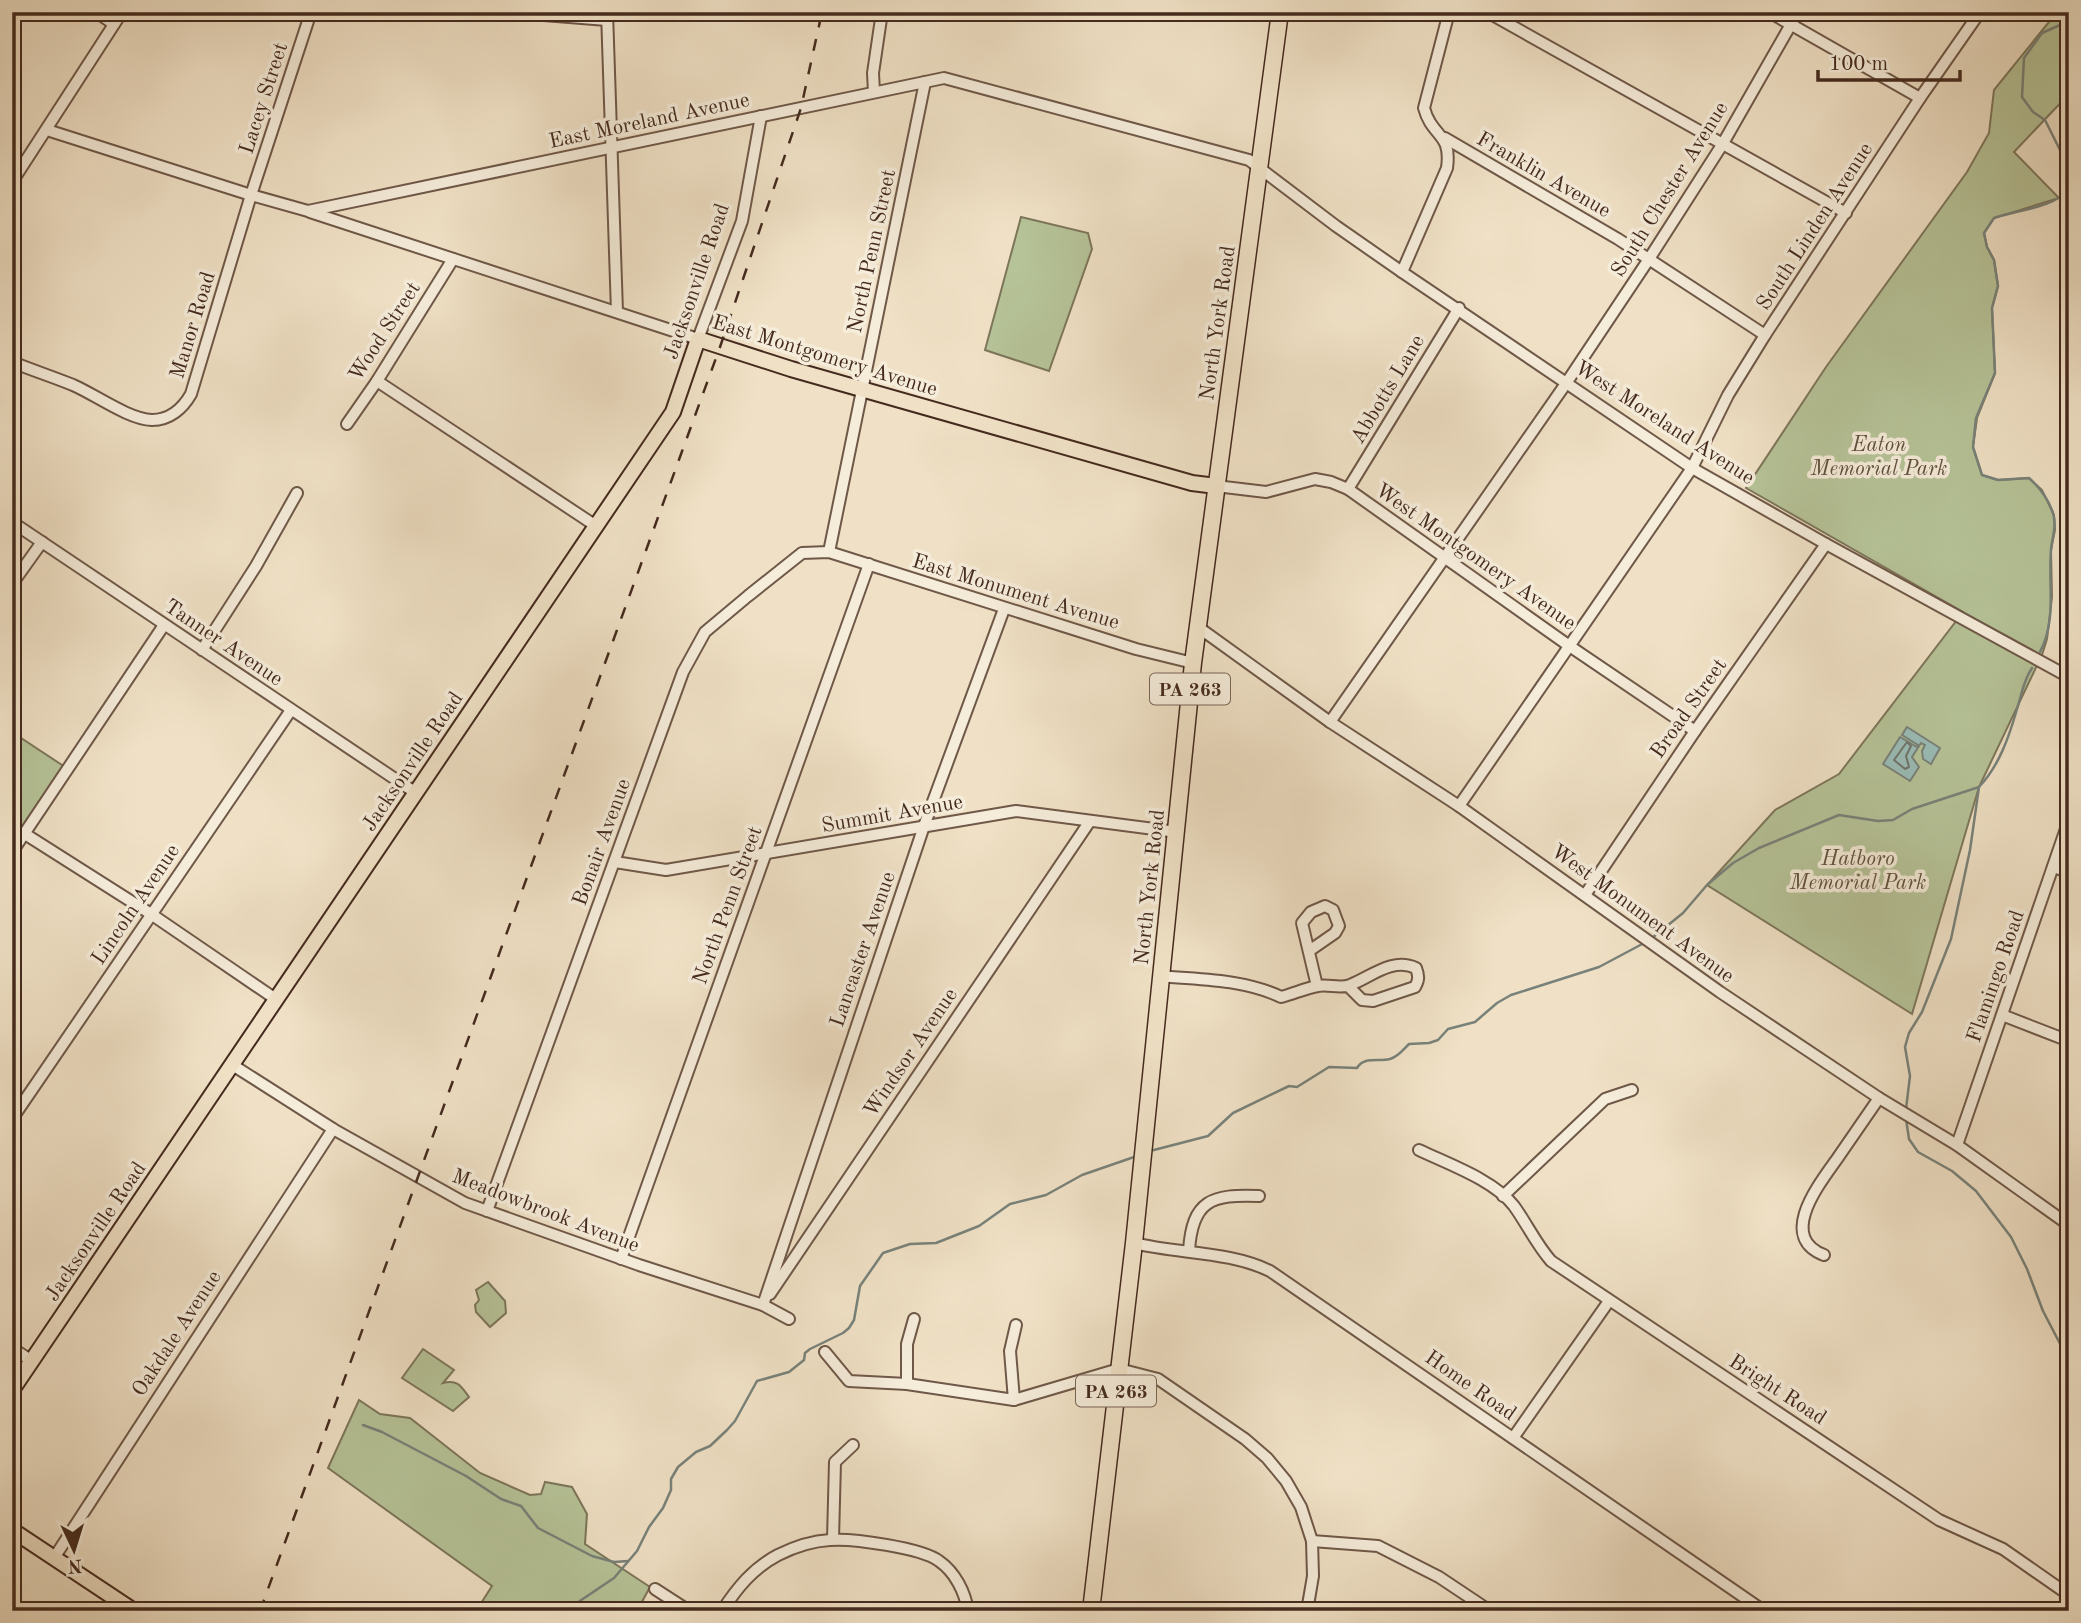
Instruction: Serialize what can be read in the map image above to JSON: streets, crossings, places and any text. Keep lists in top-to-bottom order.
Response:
{
  "streets": {
    "highway": ["North York Road", "PA 263"],
    "main road": ["Jacksonville Road", "East Montgomery Avenue"],
    "street": [
      "Lacey Street",
      "East Moreland Avenue",
      "Franklin Avenue",
      "South Chester Avenue",
      "South Linden Avenue",
      "North Penn Street",
      "Manor Road",
      "Wood Street",
      "Abbotts Lane",
      "West Moreland Avenue",
      "West Montgomery Avenue",
      "East Monument Avenue",
      "Tanner Avenue",
      "Broad Street",
      "Summit Avenue",
      "Bonair Avenue",
      "Lincoln Avenue",
      "West Monument Avenue",
      "Lancaster Avenue",
      "Flamingo Road",
      "Windsor Avenue",
      "Meadowbrook Avenue",
      "Oakdale Avenue",
      "Home Road",
      "Bright Road"
    ]
  },
  "crossings": [
    ["Lacey Street", "East Moreland Avenue"],
    ["Lacey Street", "Manor Road"],
    ["East Moreland Avenue", "North Penn Street"],
    ["East Moreland Avenue", "Jacksonville Road"],
    ["East Moreland Avenue", "North York Road"],
    ["East Moreland Avenue", "Manor Road"],
    ["East Moreland Avenue", "East Montgomery Avenue"],
    ["East Moreland Avenue", "West Moreland Avenue"],
    ["East Moreland Avenue", "PA 263"],
    ["Franklin Avenue", "South Chester Avenue"],
    ["Franklin Avenue", "South Linden Avenue"],
    ["South Chester Avenue", "West Moreland Avenue"],
    ["South Chester Avenue", "West Montgomery Avenue"],
    ["South Chester Avenue", "West Monument Avenue"],
    ["South Linden Avenue", "West Moreland Avenue"],
    ["South Linden Avenue", "West Montgomery Avenue"],
    ["South Linden Avenue", "West Monument Avenue"],
    ["North Penn Street", "East Montgomery Avenue"],
    ["North Penn Street", "East Monument Avenue"],
    ["North Penn Street", "Summit Avenue"],
    ["North Penn Street", "Bonair Avenue"],
    ["North Penn Street", "Meadowbrook Avenue"],
    ["Jacksonville Road", "East Montgomery Avenue"],
    ["Jacksonville Road", "Tanner Avenue"],
    ["Jacksonville Road", "Meadowbrook Avenue"],
    ["North York Road", "East Montgomery Avenue"],
    ["North York Road", "West Moreland Avenue"],
    ["North York Road", "West Montgomery Avenue"],
    ["North York Road", "East Monument Avenue"],
    ["North York Road", "PA 263"],
    ["North York Road", "Summit Avenue"],
    ["North York Road", "West Monument Avenue"],
    ["North York Road", "Home Road"],
    ["Wood Street", "East Montgomery Avenue"],
    ["East Montgomery Avenue", "West Montgomery Avenue"],
    ["Abbotts Lane", "West Moreland Avenue"],
    ["Abbotts Lane", "West Montgomery Avenue"],
    ["West Moreland Avenue", "PA 263"],
    ["West Moreland Avenue", "Broad Street"],
    ["West Montgomery Avenue", "Broad Street"],
    ["East Monument Avenue", "Bonair Avenue"],
    ["East Monument Avenue", "Lancaster Avenue"],
    ["Tanner Avenue", "Lincoln Avenue"],
    ["Broad Street", "West Monument Avenue"],
    ["Summit Avenue", "Bonair Avenue"],
    ["Summit Avenue", "Lancaster Avenue"],
    ["Summit Avenue", "Windsor Avenue"],
    ["Bonair Avenue", "Meadowbrook Avenue"],
    ["West Monument Avenue", "Flamingo Road"],
    ["Lancaster Avenue", "Windsor Avenue"],
    ["Lancaster Avenue", "Meadowbrook Avenue"],
    ["Windsor Avenue", "Meadowbrook Avenue"],
    ["Meadowbrook Avenue", "Oakdale Avenue"]
  ],
  "parks": ["Eaton Memorial Park", "Hatboro Memorial Park"],
  "scale_bar": "100 m",
  "north": "bottom"
}
